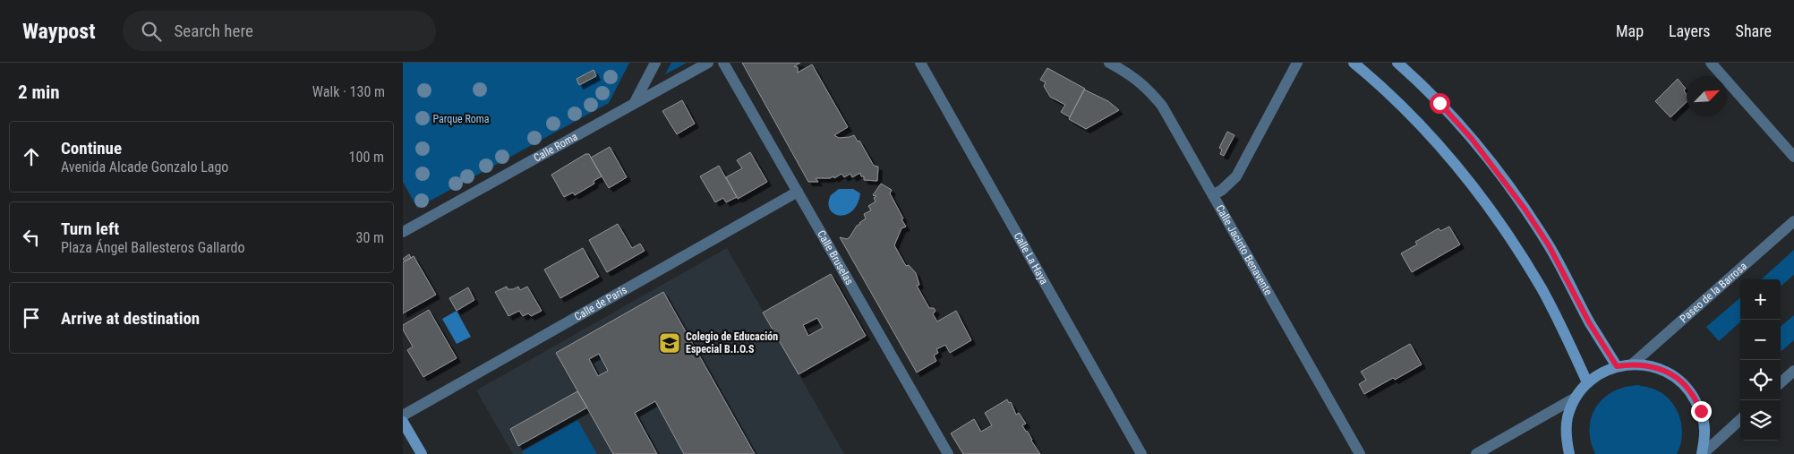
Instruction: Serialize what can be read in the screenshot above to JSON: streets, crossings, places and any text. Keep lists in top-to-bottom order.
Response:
{
  "streets": {
    "street": [
      "Calle Roma",
      "Calle Jacinto Benavente",
      "Calle Bruselas",
      "Calle La Haya",
      "Paseo de la Barrosa",
      "Calle de París"
    ]
  },
  "crossings": [
    ["Calle Bruselas", "Calle de París"]
  ],
  "parks": ["Parque Roma"],
  "places": {
    "school or university": ["Colegio de Educación Especial B.I.O.S"]
  },
  "north": "top right",
  "page": {
    "header": "Waypost",
    "search": "Search here",
    "nav": ["Map", "Layers", "Share"],
    "heading": ["2 min", "Walk · 130 m"],
    "list": [
      ["Continue", "Avenida Alcade Gonzalo Lago", "100 m"],
      ["Turn left", "Plaza Ángel Ballesteros Gallardo", "30 m"],
      "Arrive at destination"
    ],
    "map_buttons": ["+", "−"]
  }
}
